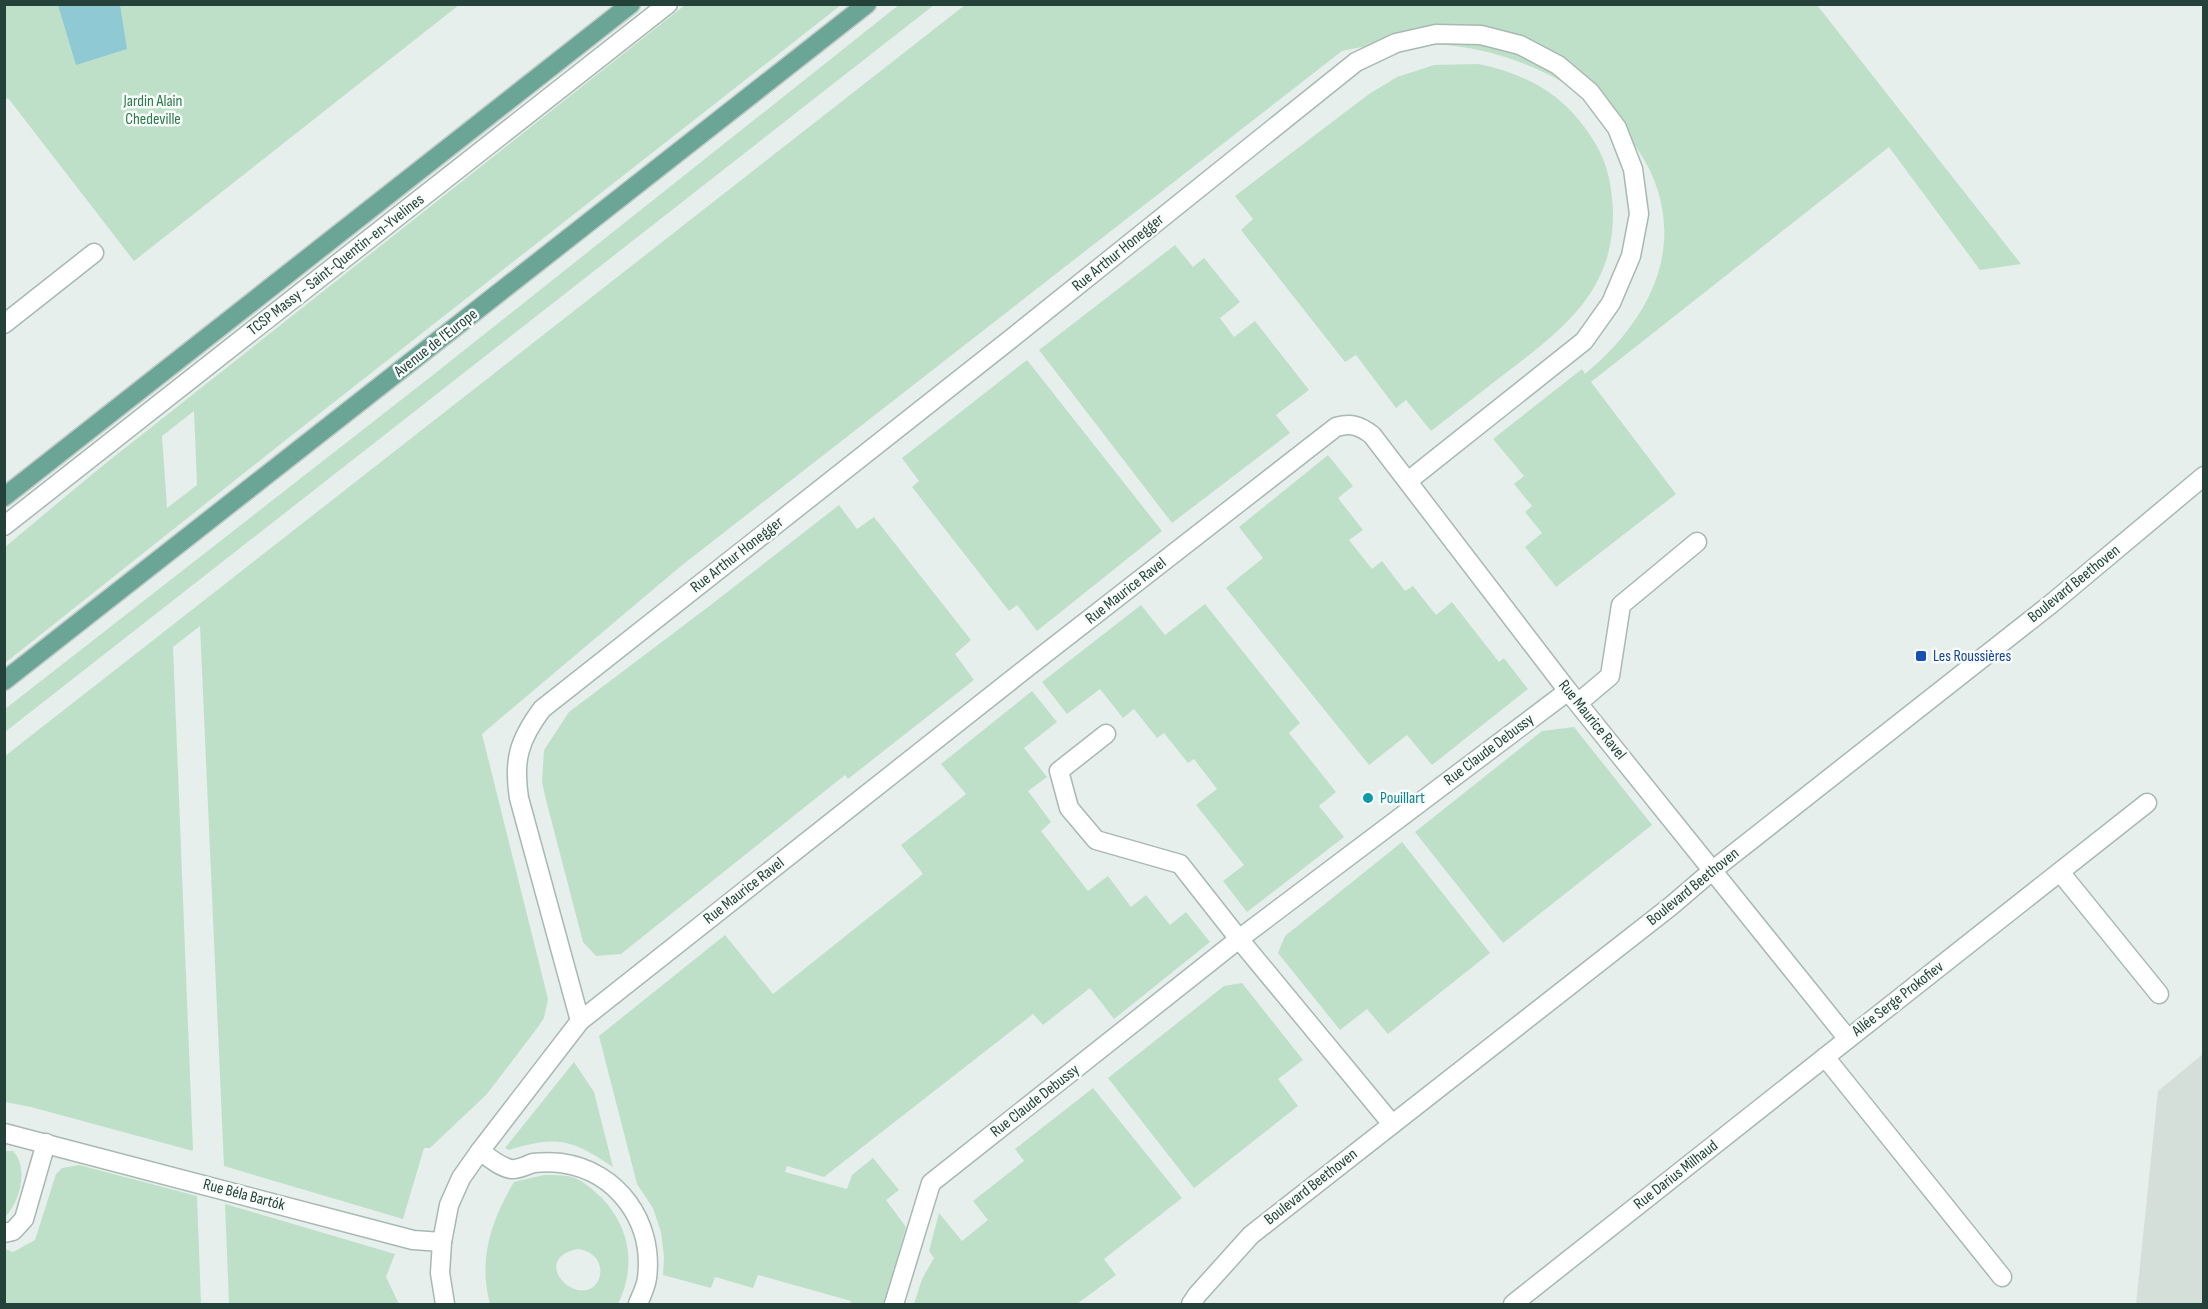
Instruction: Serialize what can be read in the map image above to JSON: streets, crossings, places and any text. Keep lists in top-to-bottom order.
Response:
{
  "streets": {
    "main road": ["Avenue de l'Europe"],
    "street": [
      "Rue Arthur Honegger",
      "TCSP Massy - Saint-Quentin-en-Yvelines",
      "Boulevard Beethoven",
      "Rue Maurice Ravel",
      "Rue Claude Debussy",
      "Allée Serge Prokofiev",
      "Rue Darius Milhaud",
      "Rue Béla Bartók"
    ]
  },
  "crossings": [
    ["Rue Arthur Honegger", "Rue Maurice Ravel"],
    ["Boulevard Beethoven", "Rue Maurice Ravel"],
    ["Boulevard Beethoven", "Allée Serge Prokofiev"],
    ["Rue Maurice Ravel", "Rue Claude Debussy"],
    ["Rue Maurice Ravel", "Allée Serge Prokofiev"],
    ["Rue Maurice Ravel", "Rue Béla Bartók"],
    ["Allée Serge Prokofiev", "Rue Darius Milhaud"]
  ],
  "parks": ["Jardin Alain Chedeville"],
  "places": {
    "transit": ["Les Roussières"],
    "other": ["Pouillart"]
  }
}
